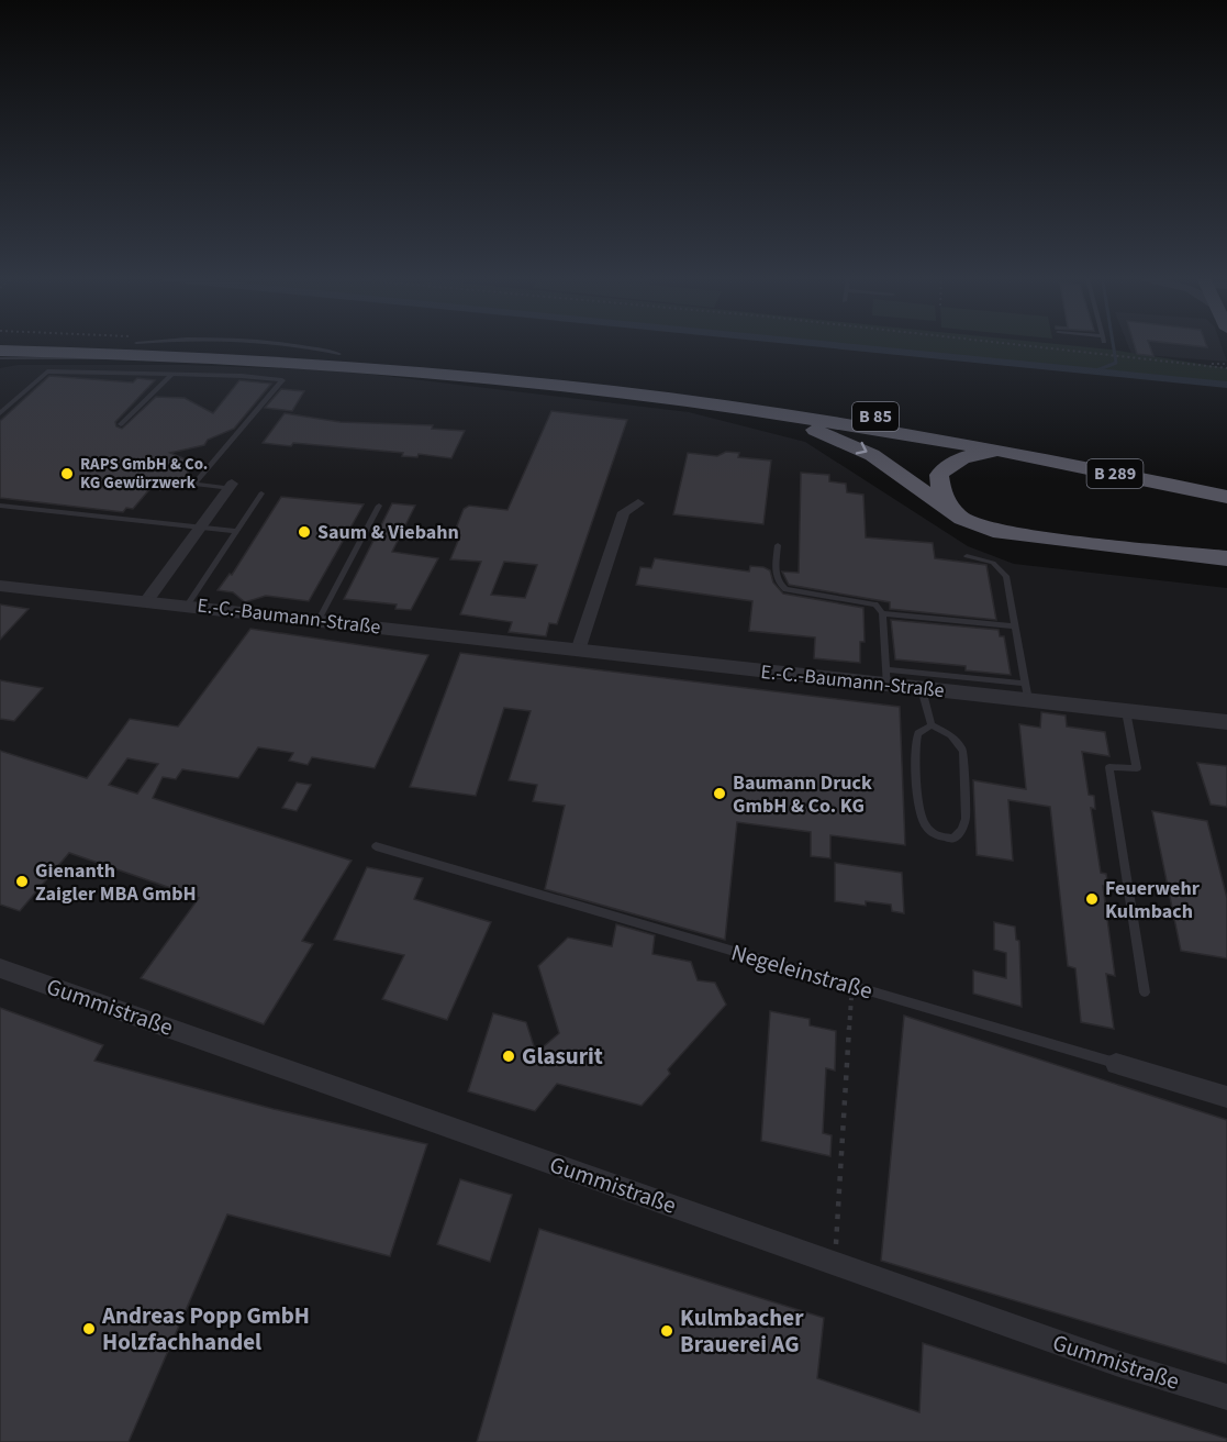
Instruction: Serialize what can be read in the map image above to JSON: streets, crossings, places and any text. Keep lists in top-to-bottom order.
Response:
{
  "streets": {
    "highway": ["B 85", "B 289"],
    "street": ["E.-C.-Baumann-Straße", "Negeleinstraße", "Gummistraße"]
  },
  "places": [
    "RAPS GmbH & Co. KG Gewürzwerk",
    "Saum & Viebahn",
    "Baumann Druck GmbH & Co. KG",
    "Gienanth Zaigler MBA GmbH",
    "Feuerwehr Kulmbach",
    "Glasurit",
    "Andreas Popp GmbH Holzfachhandel",
    "Kulmbacher Brauerei AG"
  ]
}
